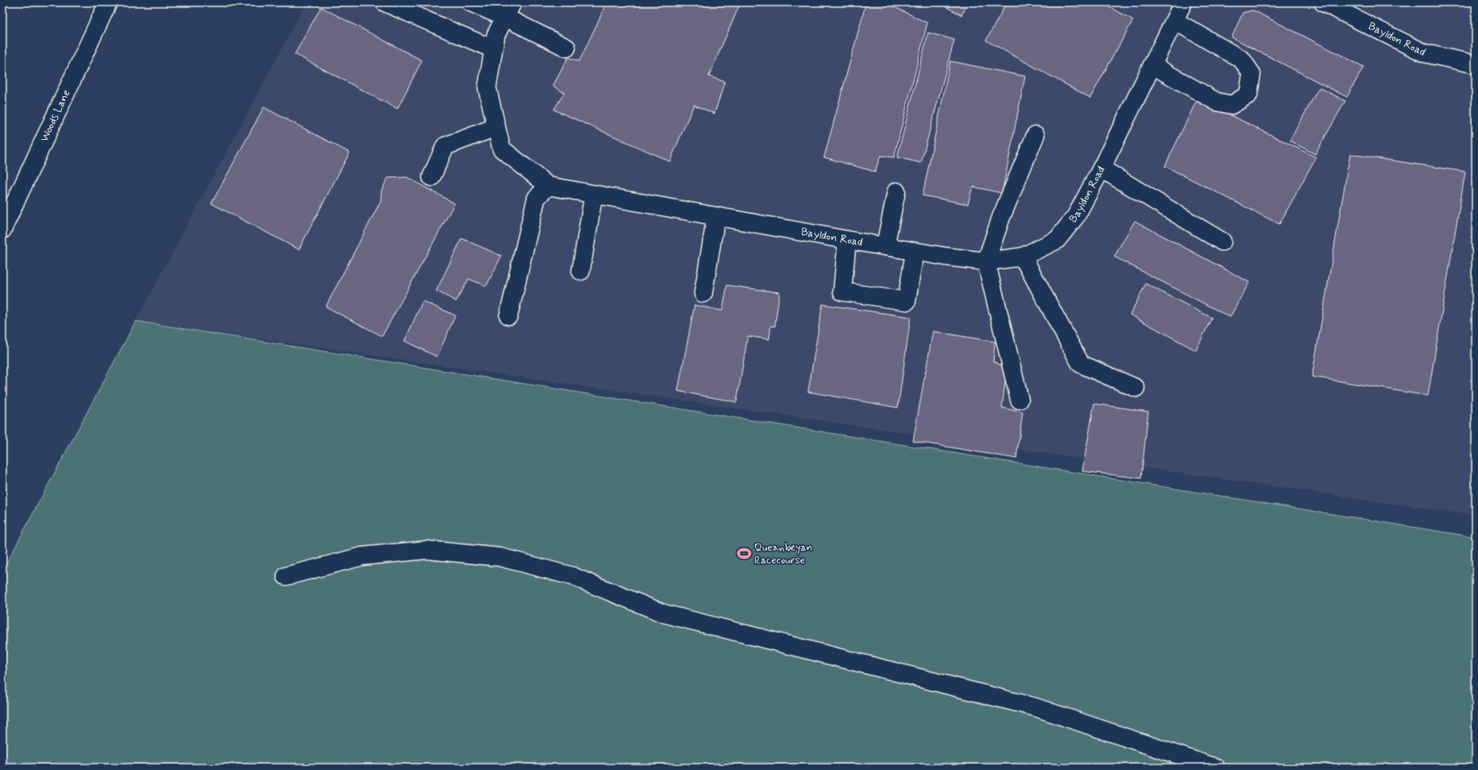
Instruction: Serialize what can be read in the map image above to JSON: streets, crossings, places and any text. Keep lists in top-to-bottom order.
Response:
{
  "streets": {
    "street": ["Bayldon Road", "Woods Lane"]
  },
  "places": {
    "sports": ["Queanbeyan Racecourse"]
  }
}
